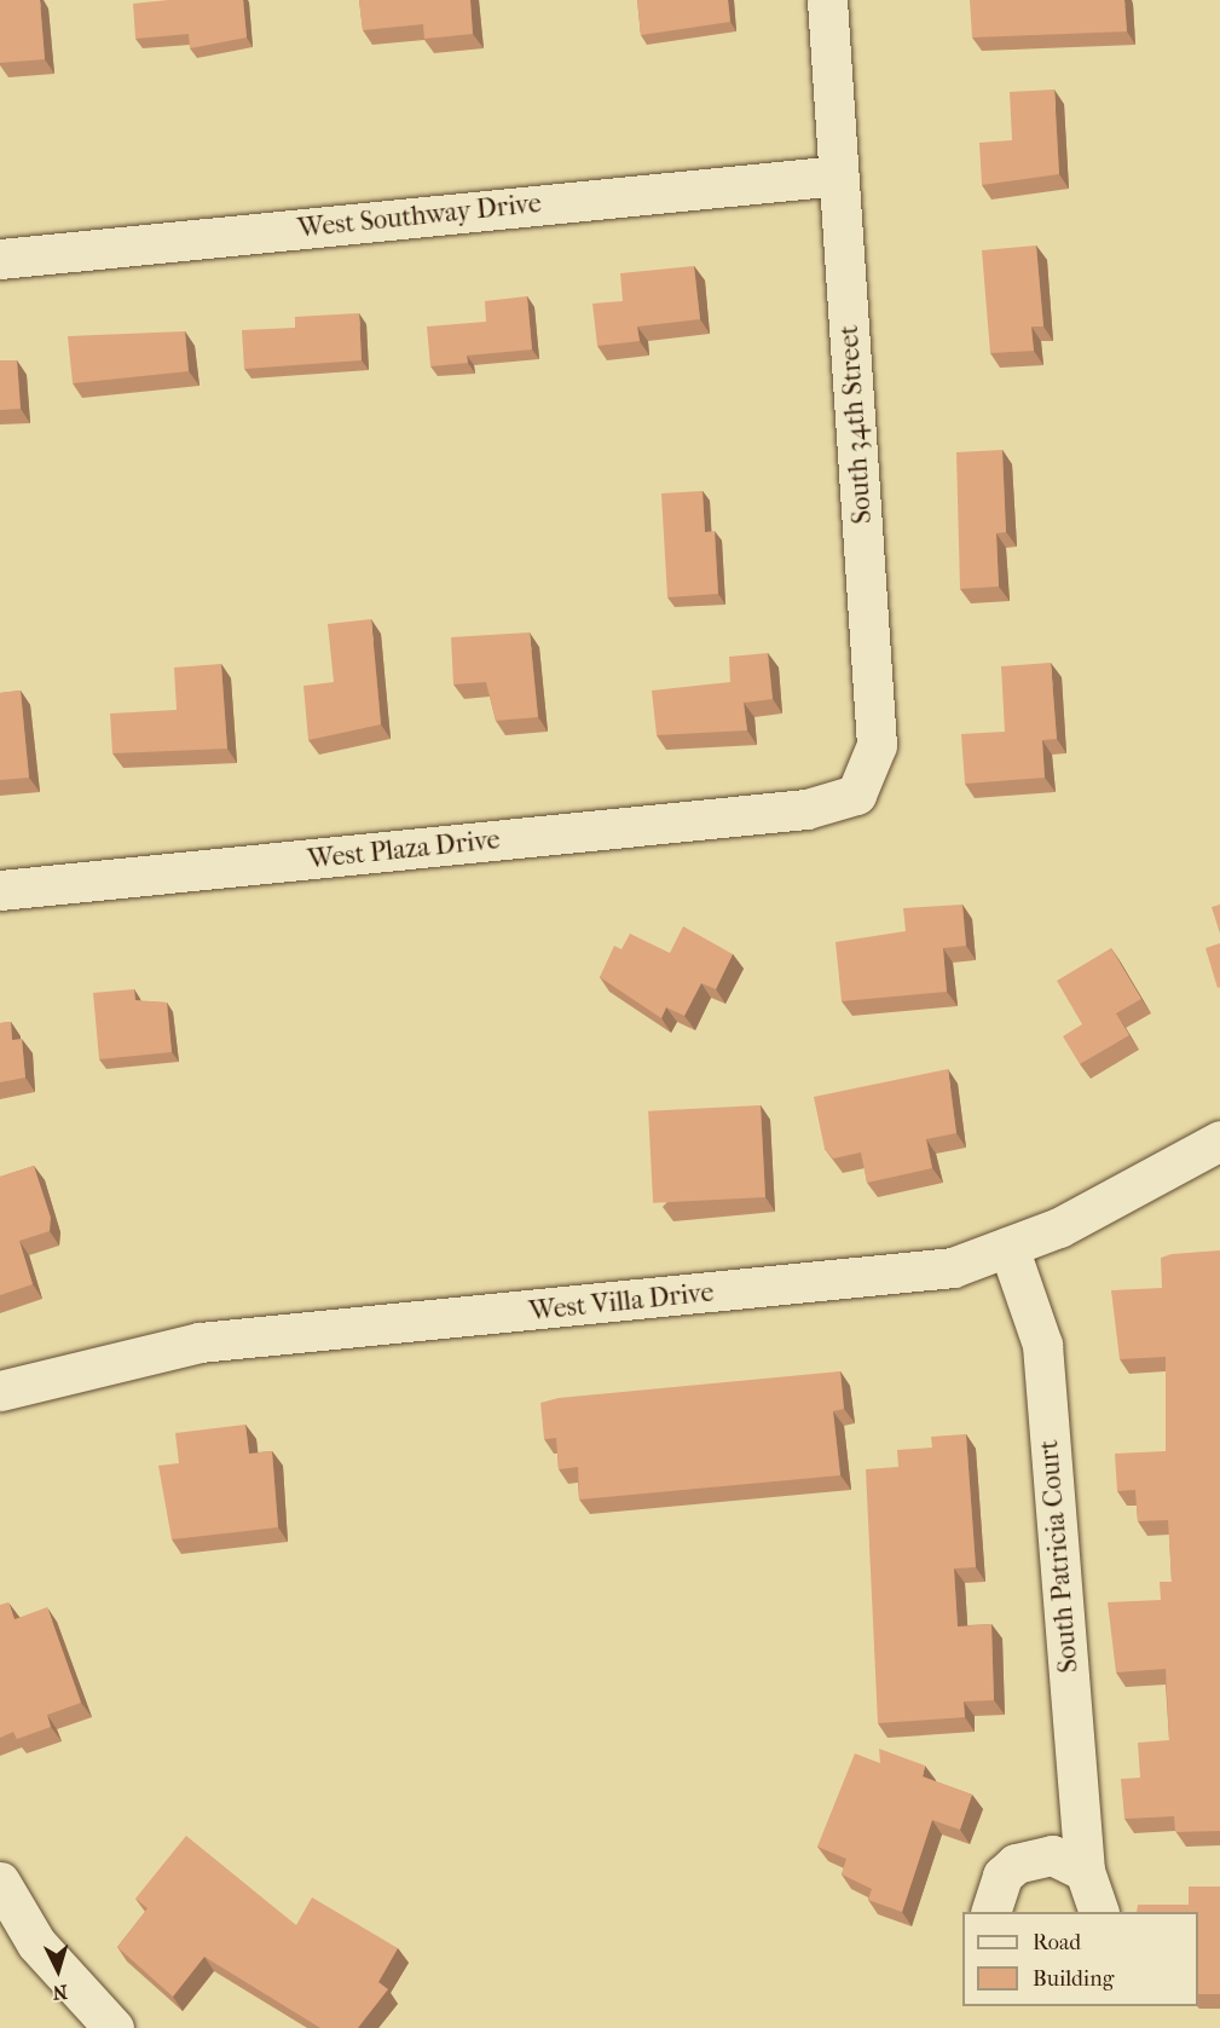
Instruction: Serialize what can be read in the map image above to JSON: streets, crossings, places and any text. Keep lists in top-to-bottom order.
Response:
{
  "streets": {
    "street": [
      "West Southway Drive",
      "South 34th Street",
      "West Plaza Drive",
      "West Villa Drive",
      "South Patricia Court"
    ]
  },
  "crossings": [
    ["West Southway Drive", "South 34th Street"],
    ["South 34th Street", "West Plaza Drive"],
    ["West Villa Drive", "South Patricia Court"]
  ],
  "legend": ["Road", "Building"],
  "north": "bottom"
}
